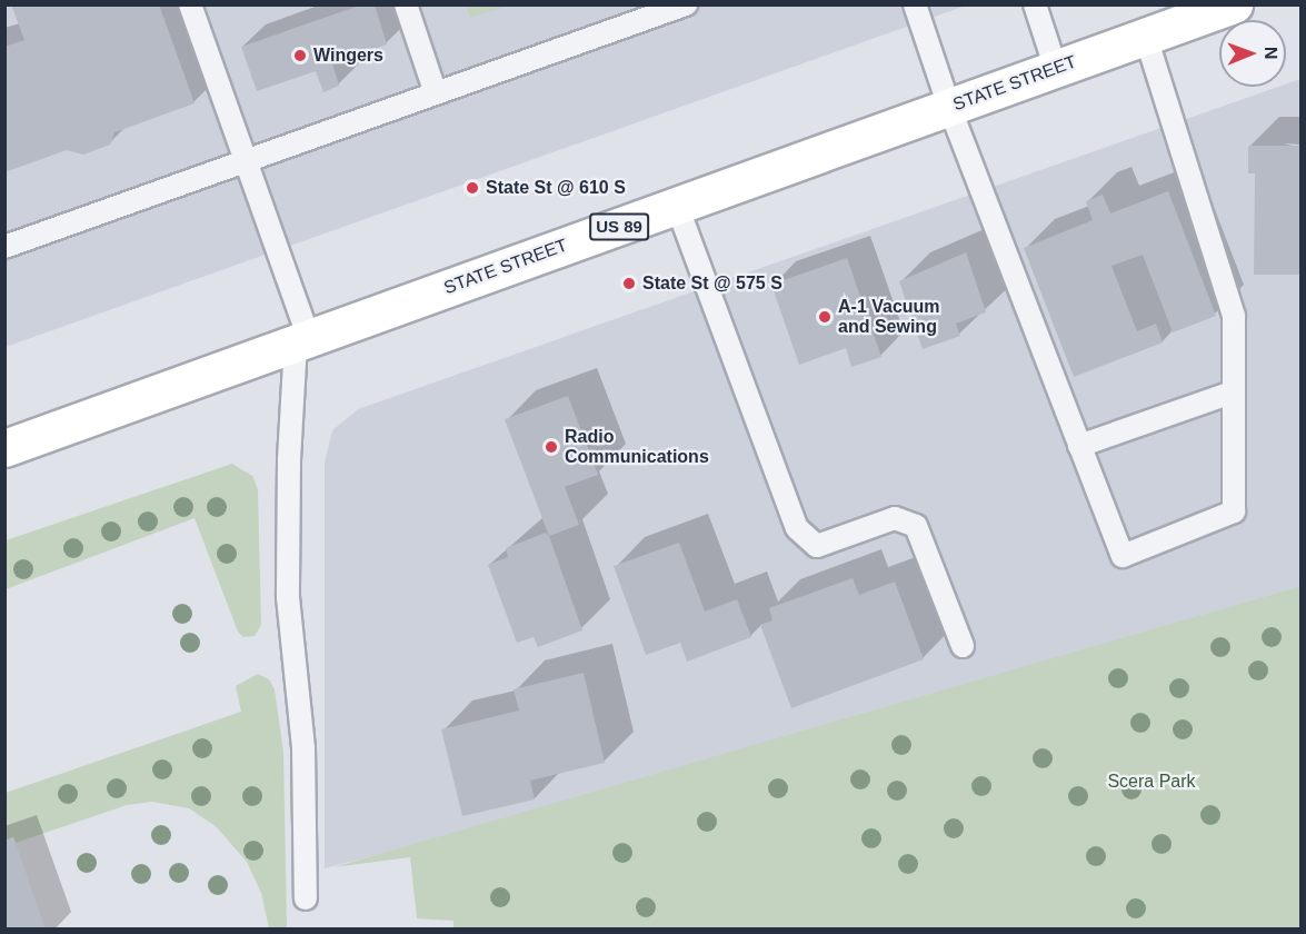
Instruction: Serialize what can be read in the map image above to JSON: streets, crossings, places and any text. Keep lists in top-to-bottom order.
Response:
{
  "streets": {
    "main road": ["STATE STREET", "US 89"]
  },
  "parks": ["Scera Park"],
  "places": [
    "Wingers",
    "State St @ 610 S",
    "State St @ 575 S",
    "A-1 Vacuum and Sewing",
    "Radio Communications"
  ],
  "north": "right"
}
